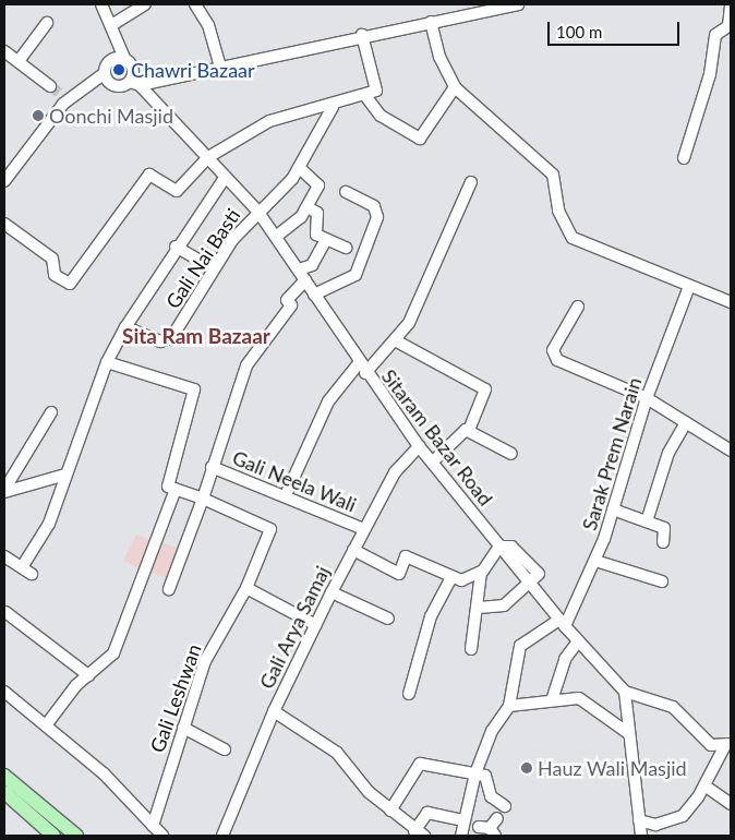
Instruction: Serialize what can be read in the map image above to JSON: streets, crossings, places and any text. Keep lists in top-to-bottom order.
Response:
{
  "streets": {
    "street": [
      "Gali Nai Basti",
      "Sitaram Bazar Road",
      "Sarak Prem Narain",
      "Gali Neela Wali",
      "Gali Arya Samaj",
      "Gali Leshwan"
    ]
  },
  "crossings": [
    ["Gali Nai Basti", "Sitaram Bazar Road"],
    ["Sitaram Bazar Road", "Sarak Prem Narain"],
    ["Sitaram Bazar Road", "Gali Arya Samaj"],
    ["Gali Neela Wali", "Gali Arya Samaj"]
  ],
  "districts": ["Sita Ram Bazaar"],
  "places": ["Chawri Bazaar", "Oonchi Masjid", "Hauz Wali Masjid"],
  "scale_bar": "100 m"
}
